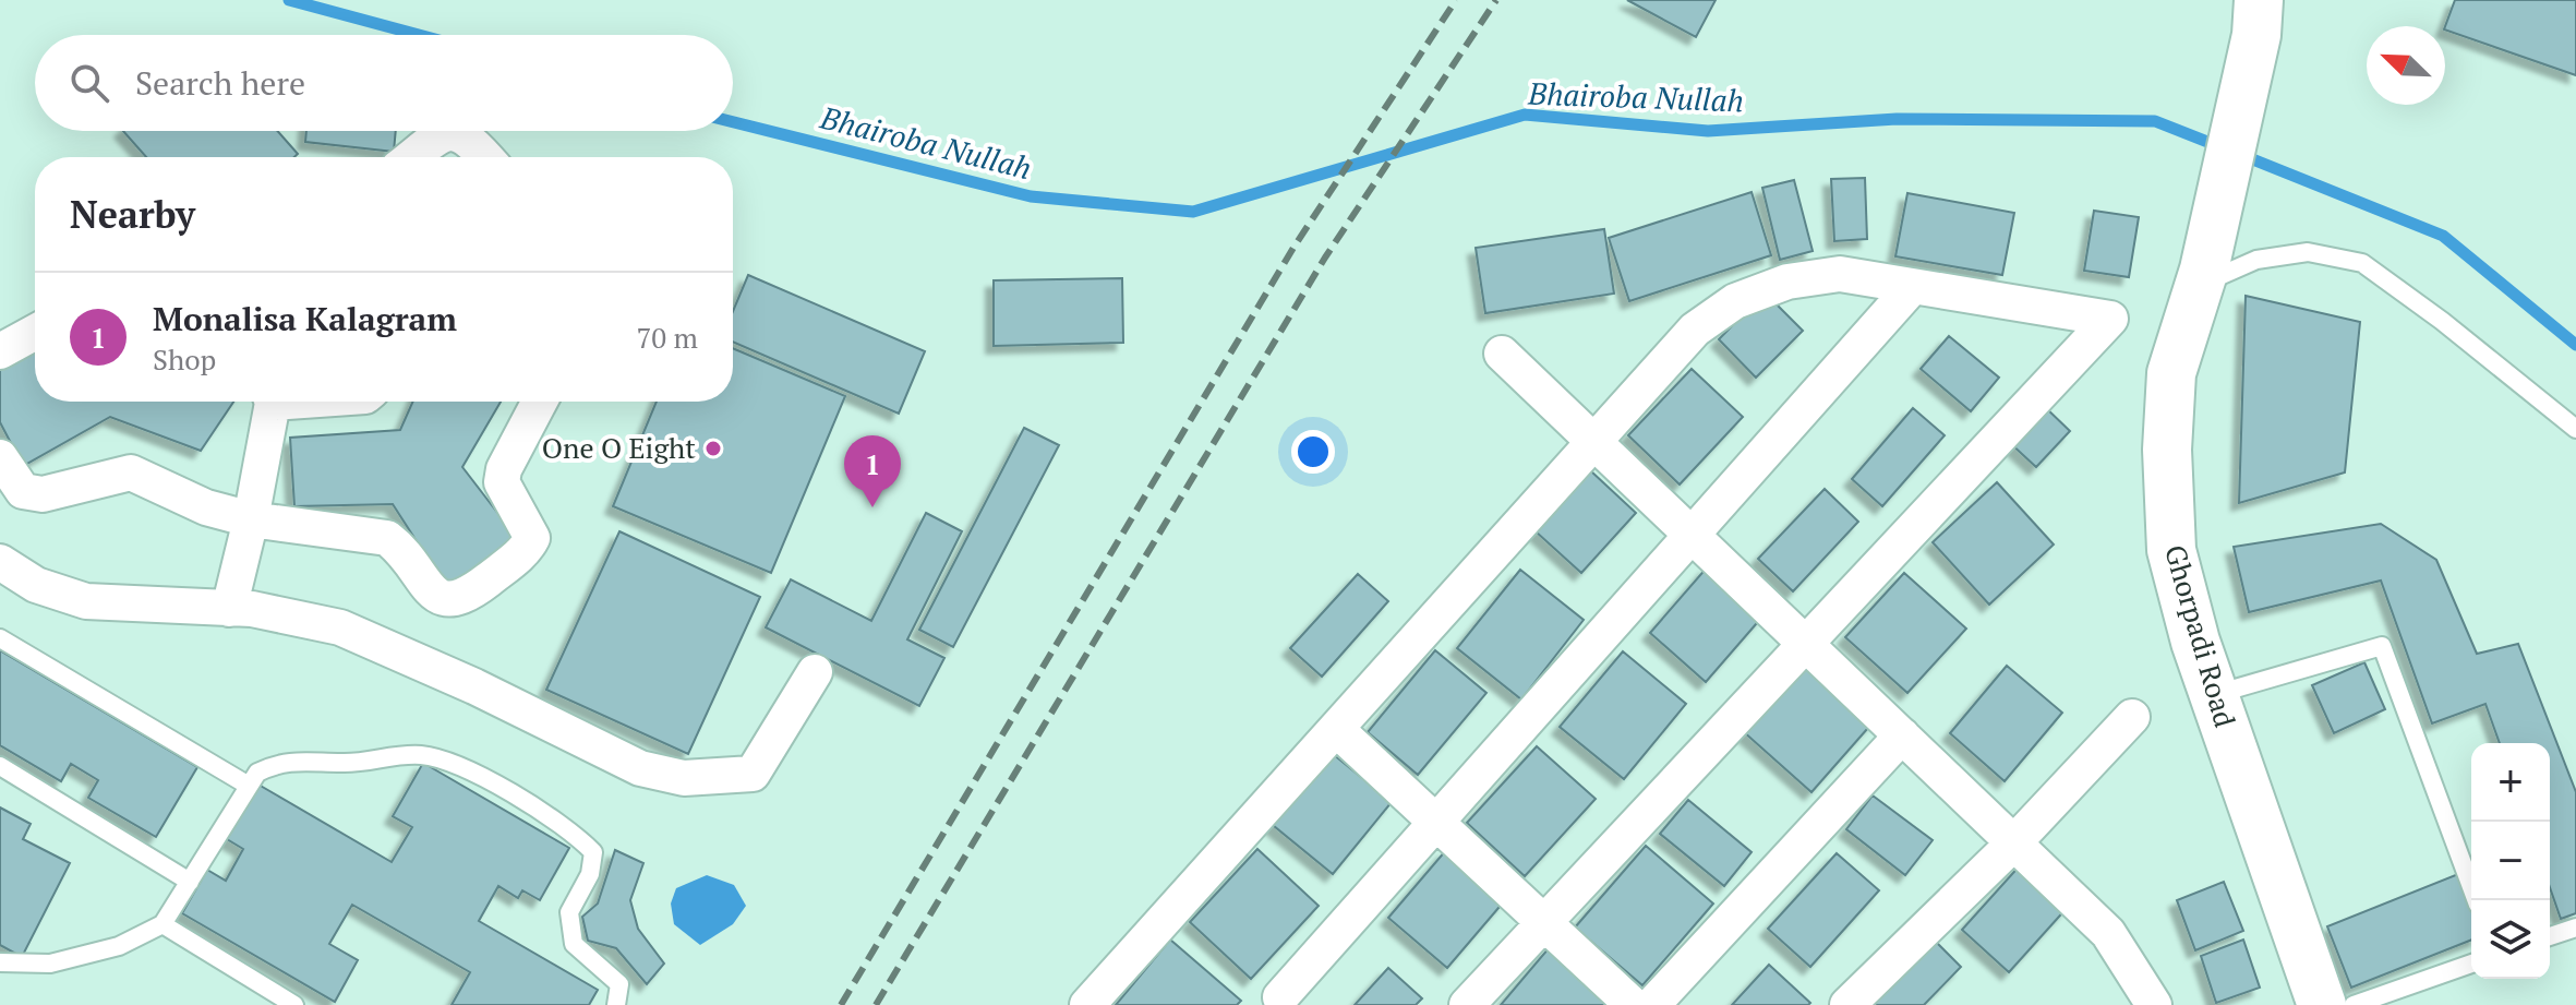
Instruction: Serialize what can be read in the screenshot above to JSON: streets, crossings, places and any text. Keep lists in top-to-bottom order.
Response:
{
  "streets": {
    "main road": ["Ghorpadi Road"]
  },
  "water": ["Bhairoba Nullah"],
  "places": ["One O Eight"],
  "north": "top left",
  "page": {
    "search": "Search here",
    "heading": "Nearby",
    "list": [
      {
        "mark": "1",
        "name": "Monalisa Kalagram",
        "note": "Shop",
        "value": "70 m"
      }
    ],
    "pins": "1",
    "map_buttons": ["+", "−"]
  }
}
